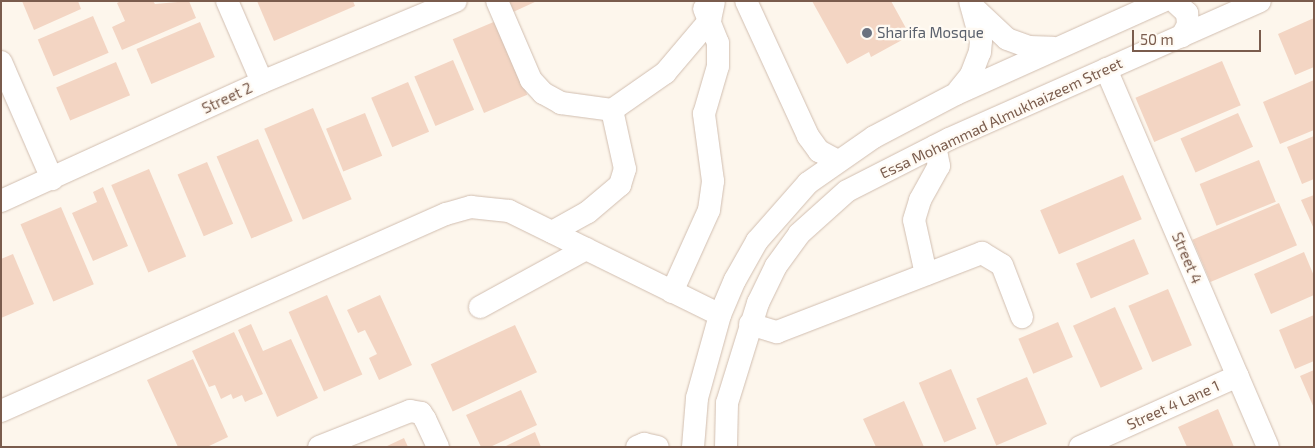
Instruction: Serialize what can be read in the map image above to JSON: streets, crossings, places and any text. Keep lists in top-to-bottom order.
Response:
{
  "streets": {
    "street": [
      "Street 2",
      "Essa Mohammad Almukhaizeem Street",
      "Street 4",
      "Street 4 Lane 1"
    ]
  },
  "crossings": [
    ["Essa Mohammad Almukhaizeem Street", "Street 4"],
    ["Street 4", "Street 4 Lane 1"]
  ],
  "places": ["Sharifa Mosque"],
  "scale_bar": "50 m"
}
